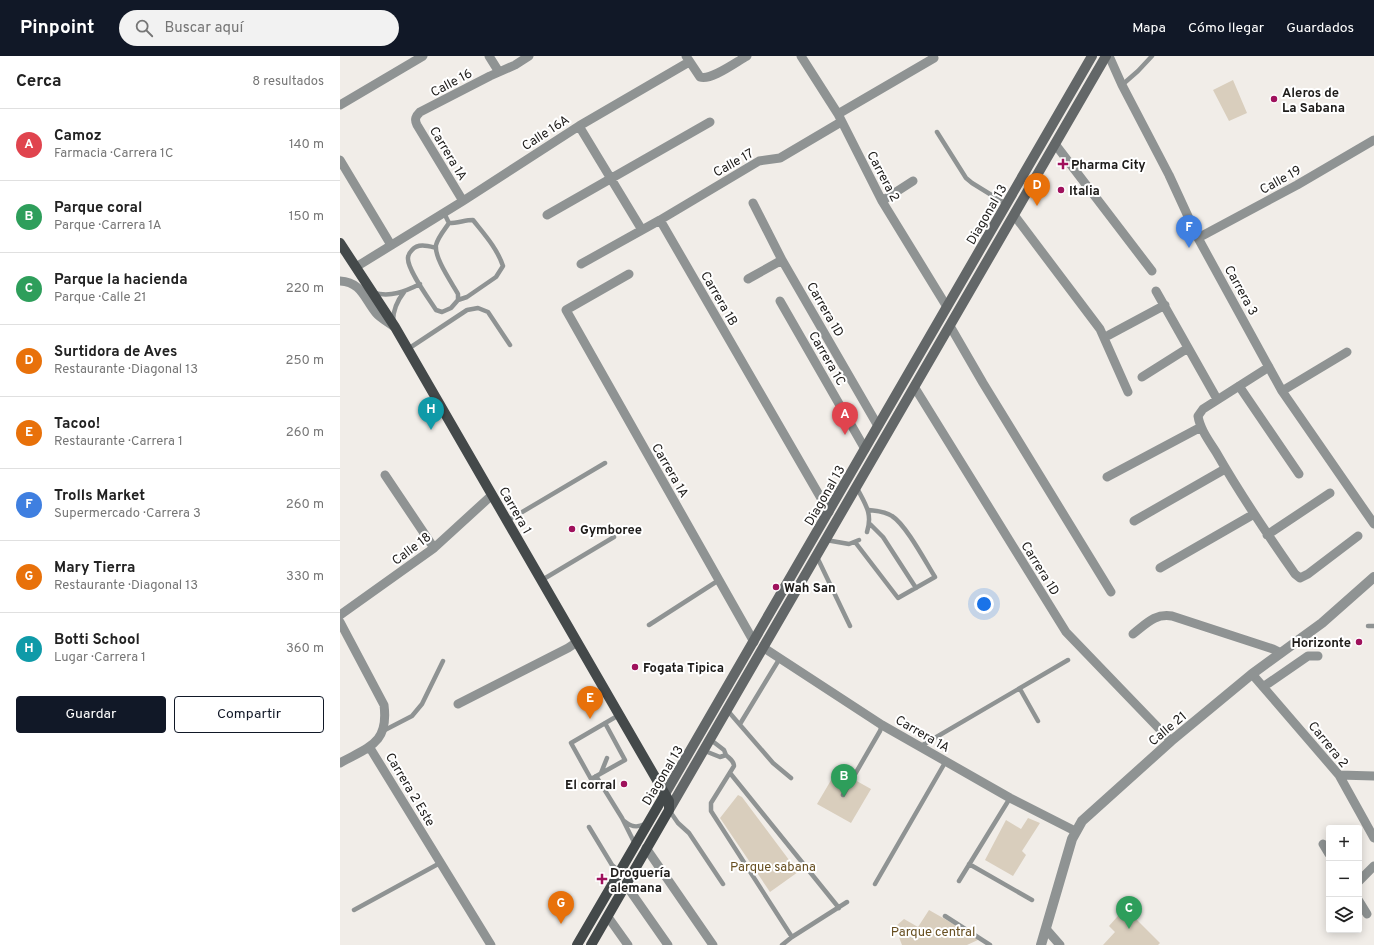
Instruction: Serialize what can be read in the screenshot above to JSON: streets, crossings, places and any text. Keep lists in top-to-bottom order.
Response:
{
  "streets": {
    "main road": ["Diagonal 13", "Carrera 1"],
    "street": [
      "Calle 16",
      "Calle 16A",
      "Carrera 1A",
      "Calle 17",
      "Carrera 2",
      "Calle 19",
      "Carrera 3",
      "Carrera 1B",
      "Carrera 1D",
      "Carrera 1C",
      "Calle 18",
      "Calle 21",
      "Carrera 2 Este"
    ]
  },
  "crossings": [
    ["Calle 16", "Carrera 1A"],
    ["Calle 16A", "Carrera 1A"],
    ["Calle 16A", "Carrera 1"],
    ["Carrera 1A", "Diagonal 13"],
    ["Carrera 1A", "Calle 21"],
    ["Calle 17", "Carrera 2"],
    ["Calle 17", "Carrera 1B"],
    ["Carrera 2", "Diagonal 13"],
    ["Carrera 2", "Calle 21"],
    ["Calle 19", "Carrera 3"],
    ["Diagonal 13", "Carrera 3"],
    ["Diagonal 13", "Carrera 1B"],
    ["Diagonal 13", "Carrera 1D"],
    ["Diagonal 13", "Carrera 1C"],
    ["Diagonal 13", "Carrera 1"],
    ["Carrera 1D", "Calle 21"],
    ["Carrera 1", "Calle 18"]
  ],
  "parks": ["Parque sabana", "Parque central"],
  "places": {
    "other": [
      "Aleros de La Sabana",
      "Italia",
      "Gymboree",
      "Wah San",
      "Horizonte",
      "Fogata Tipica",
      "El corral"
    ],
    "health": ["Pharma City", "Droguería alemana"]
  },
  "page": {
    "header": "Pinpoint",
    "search": "Buscar aquí",
    "nav": ["Mapa", "Cómo llegar", "Guardados"],
    "heading": ["Cerca", "8 resultados"],
    "list": [
      {
        "mark": "A",
        "name": "Camoz",
        "note": "Farmacia · Carrera 1C",
        "value": "140 m"
      },
      {
        "mark": "B",
        "name": "Parque coral",
        "note": "Parque · Carrera 1A",
        "value": "150 m"
      },
      {
        "mark": "C",
        "name": "Parque la hacienda",
        "note": "Parque · Calle 21",
        "value": "220 m"
      },
      {
        "mark": "D",
        "name": "Surtidora de Aves",
        "note": "Restaurante · Diagonal 13",
        "value": "250 m"
      },
      {
        "mark": "E",
        "name": "Tacoo!",
        "note": "Restaurante · Carrera 1",
        "value": "260 m"
      },
      {
        "mark": "F",
        "name": "Trolls Market",
        "note": "Supermercado · Carrera 3",
        "value": "260 m"
      },
      {
        "mark": "G",
        "name": "Mary Tierra",
        "note": "Restaurante · Diagonal 13",
        "value": "330 m"
      },
      {
        "mark": "H",
        "name": "Botti School",
        "note": "Lugar · Carrera 1",
        "value": "360 m"
      }
    ],
    "pins": [
      "D",
      "F",
      "H",
      "A",
      "E",
      "B",
      "G",
      "C"
    ],
    "buttons": ["Guardar", "Compartir"],
    "map_buttons": ["+", "−"]
  }
}
